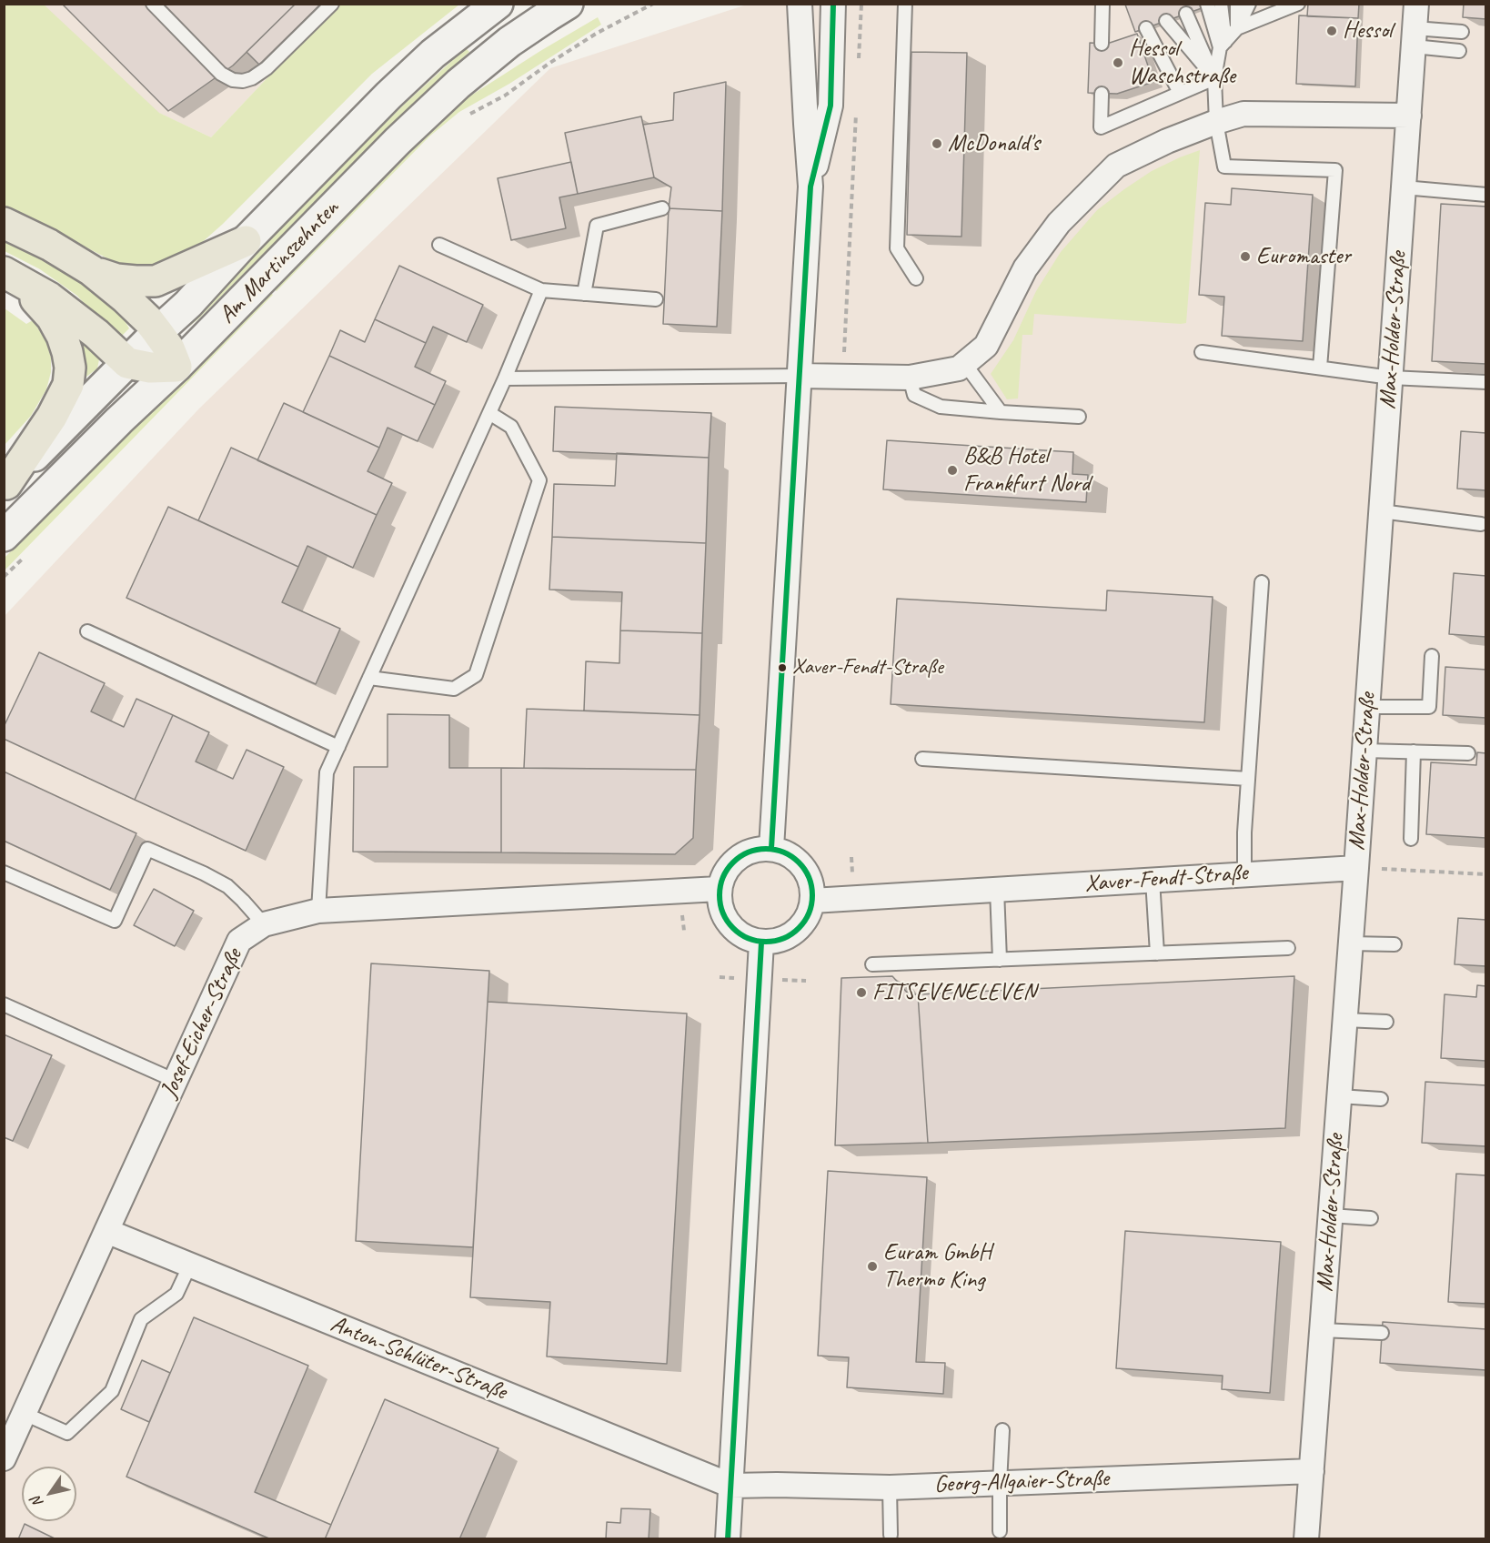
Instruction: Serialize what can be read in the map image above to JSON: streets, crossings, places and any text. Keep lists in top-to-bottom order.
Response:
{
  "streets": {
    "main road": ["Am Martinszehnten"],
    "street": [
      "Max-Holder-Straße",
      "Xaver-Fendt-Straße",
      "Josef-Eicher-Straße",
      "Anton-Schlüter-Straße",
      "Georg-Allgaier-Straße"
    ]
  },
  "crossings": [
    ["Max-Holder-Straße", "Xaver-Fendt-Straße"],
    ["Max-Holder-Straße", "Georg-Allgaier-Straße"],
    ["Xaver-Fendt-Straße", "Josef-Eicher-Straße"],
    ["Josef-Eicher-Straße", "Anton-Schlüter-Straße"],
    ["Anton-Schlüter-Straße", "Georg-Allgaier-Straße"]
  ],
  "places": [
    "Hessol",
    "Hessol Waschstraße",
    "McDonald's",
    "Euromaster",
    "B&B Hotel Frankfurt Nord",
    "Xaver-Fendt-Straße",
    "FITSEVENELEVEN",
    "Euram GmbH Thermo King"
  ],
  "north": "bottom left"
}
